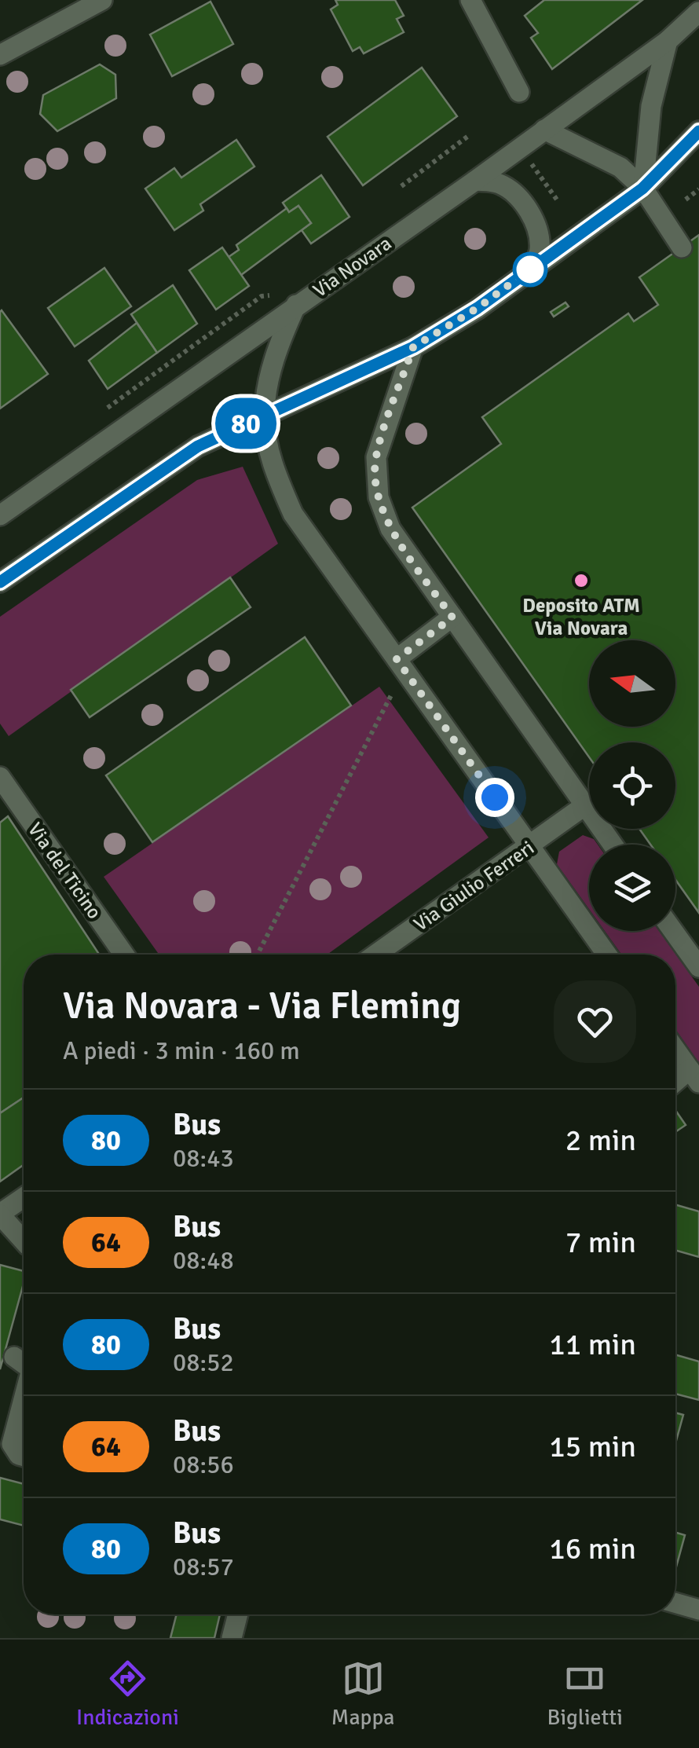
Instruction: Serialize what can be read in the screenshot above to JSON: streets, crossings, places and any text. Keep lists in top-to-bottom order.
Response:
{
  "streets": {
    "street": ["Via Novara", "Via del Ticino", "Via Giulio Ferreri"]
  },
  "places": ["Deposito ATM Via Novara"],
  "lines": ["bus line 80"],
  "north": "left",
  "page": {
    "on_map": "80",
    "heading": ["Via Novara - Via Fleming", "A piedi · 3 min · 160 m"],
    "list": [
      {
        "mark": "80",
        "name": "Bus",
        "note": "08:43",
        "value": "2 min"
      },
      {
        "mark": "64",
        "name": "Bus",
        "note": "08:48",
        "value": "7 min"
      },
      {
        "mark": "80",
        "name": "Bus",
        "note": "08:52",
        "value": "11 min"
      },
      {
        "mark": "64",
        "name": "Bus",
        "note": "08:56",
        "value": "15 min"
      },
      {
        "mark": "80",
        "name": "Bus",
        "note": "08:57",
        "value": "16 min"
      }
    ],
    "tabs": ["Indicazioni", "Mappa", "Biglietti"]
  }
}
